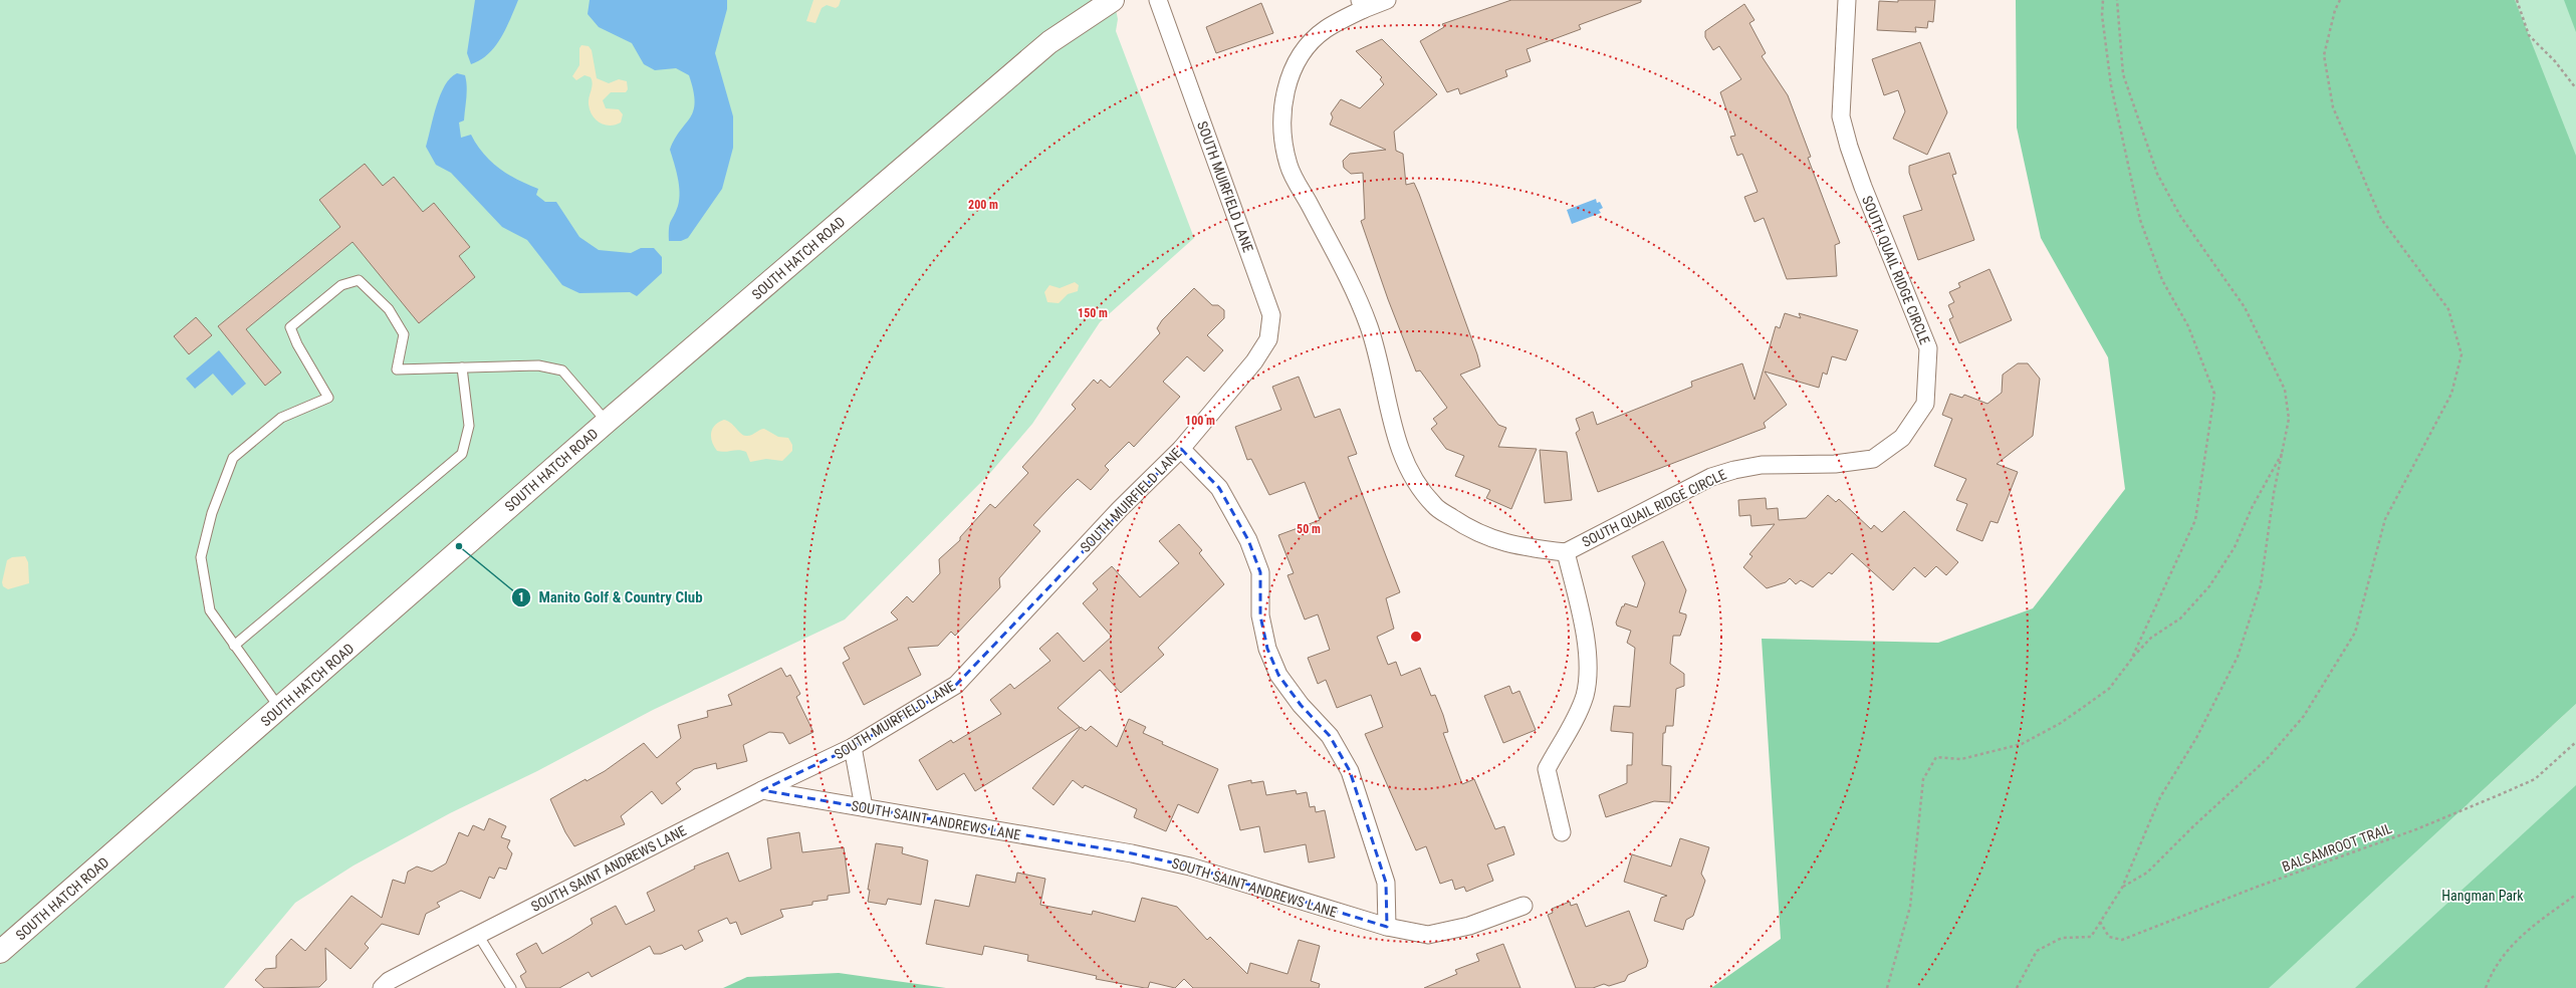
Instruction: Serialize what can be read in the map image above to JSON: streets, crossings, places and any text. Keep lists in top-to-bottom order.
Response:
{
  "streets": {
    "main road": ["SOUTH HATCH ROAD"],
    "street": ["SOUTH MUIRFIELD LANE", "SOUTH QUAIL RIDGE CIRCLE", "SOUTH SAINT ANDREWS LANE"],
    "path": ["BALSAMROOT TRAIL"]
  },
  "crossings": [
    ["SOUTH MUIRFIELD LANE", "SOUTH SAINT ANDREWS LANE"]
  ],
  "parks": ["Hangman Park"],
  "places": ["Manito Golf & Country Club"],
  "rings": [
    "200 m",
    "150 m",
    "100 m",
    "50 m"
  ]
}
